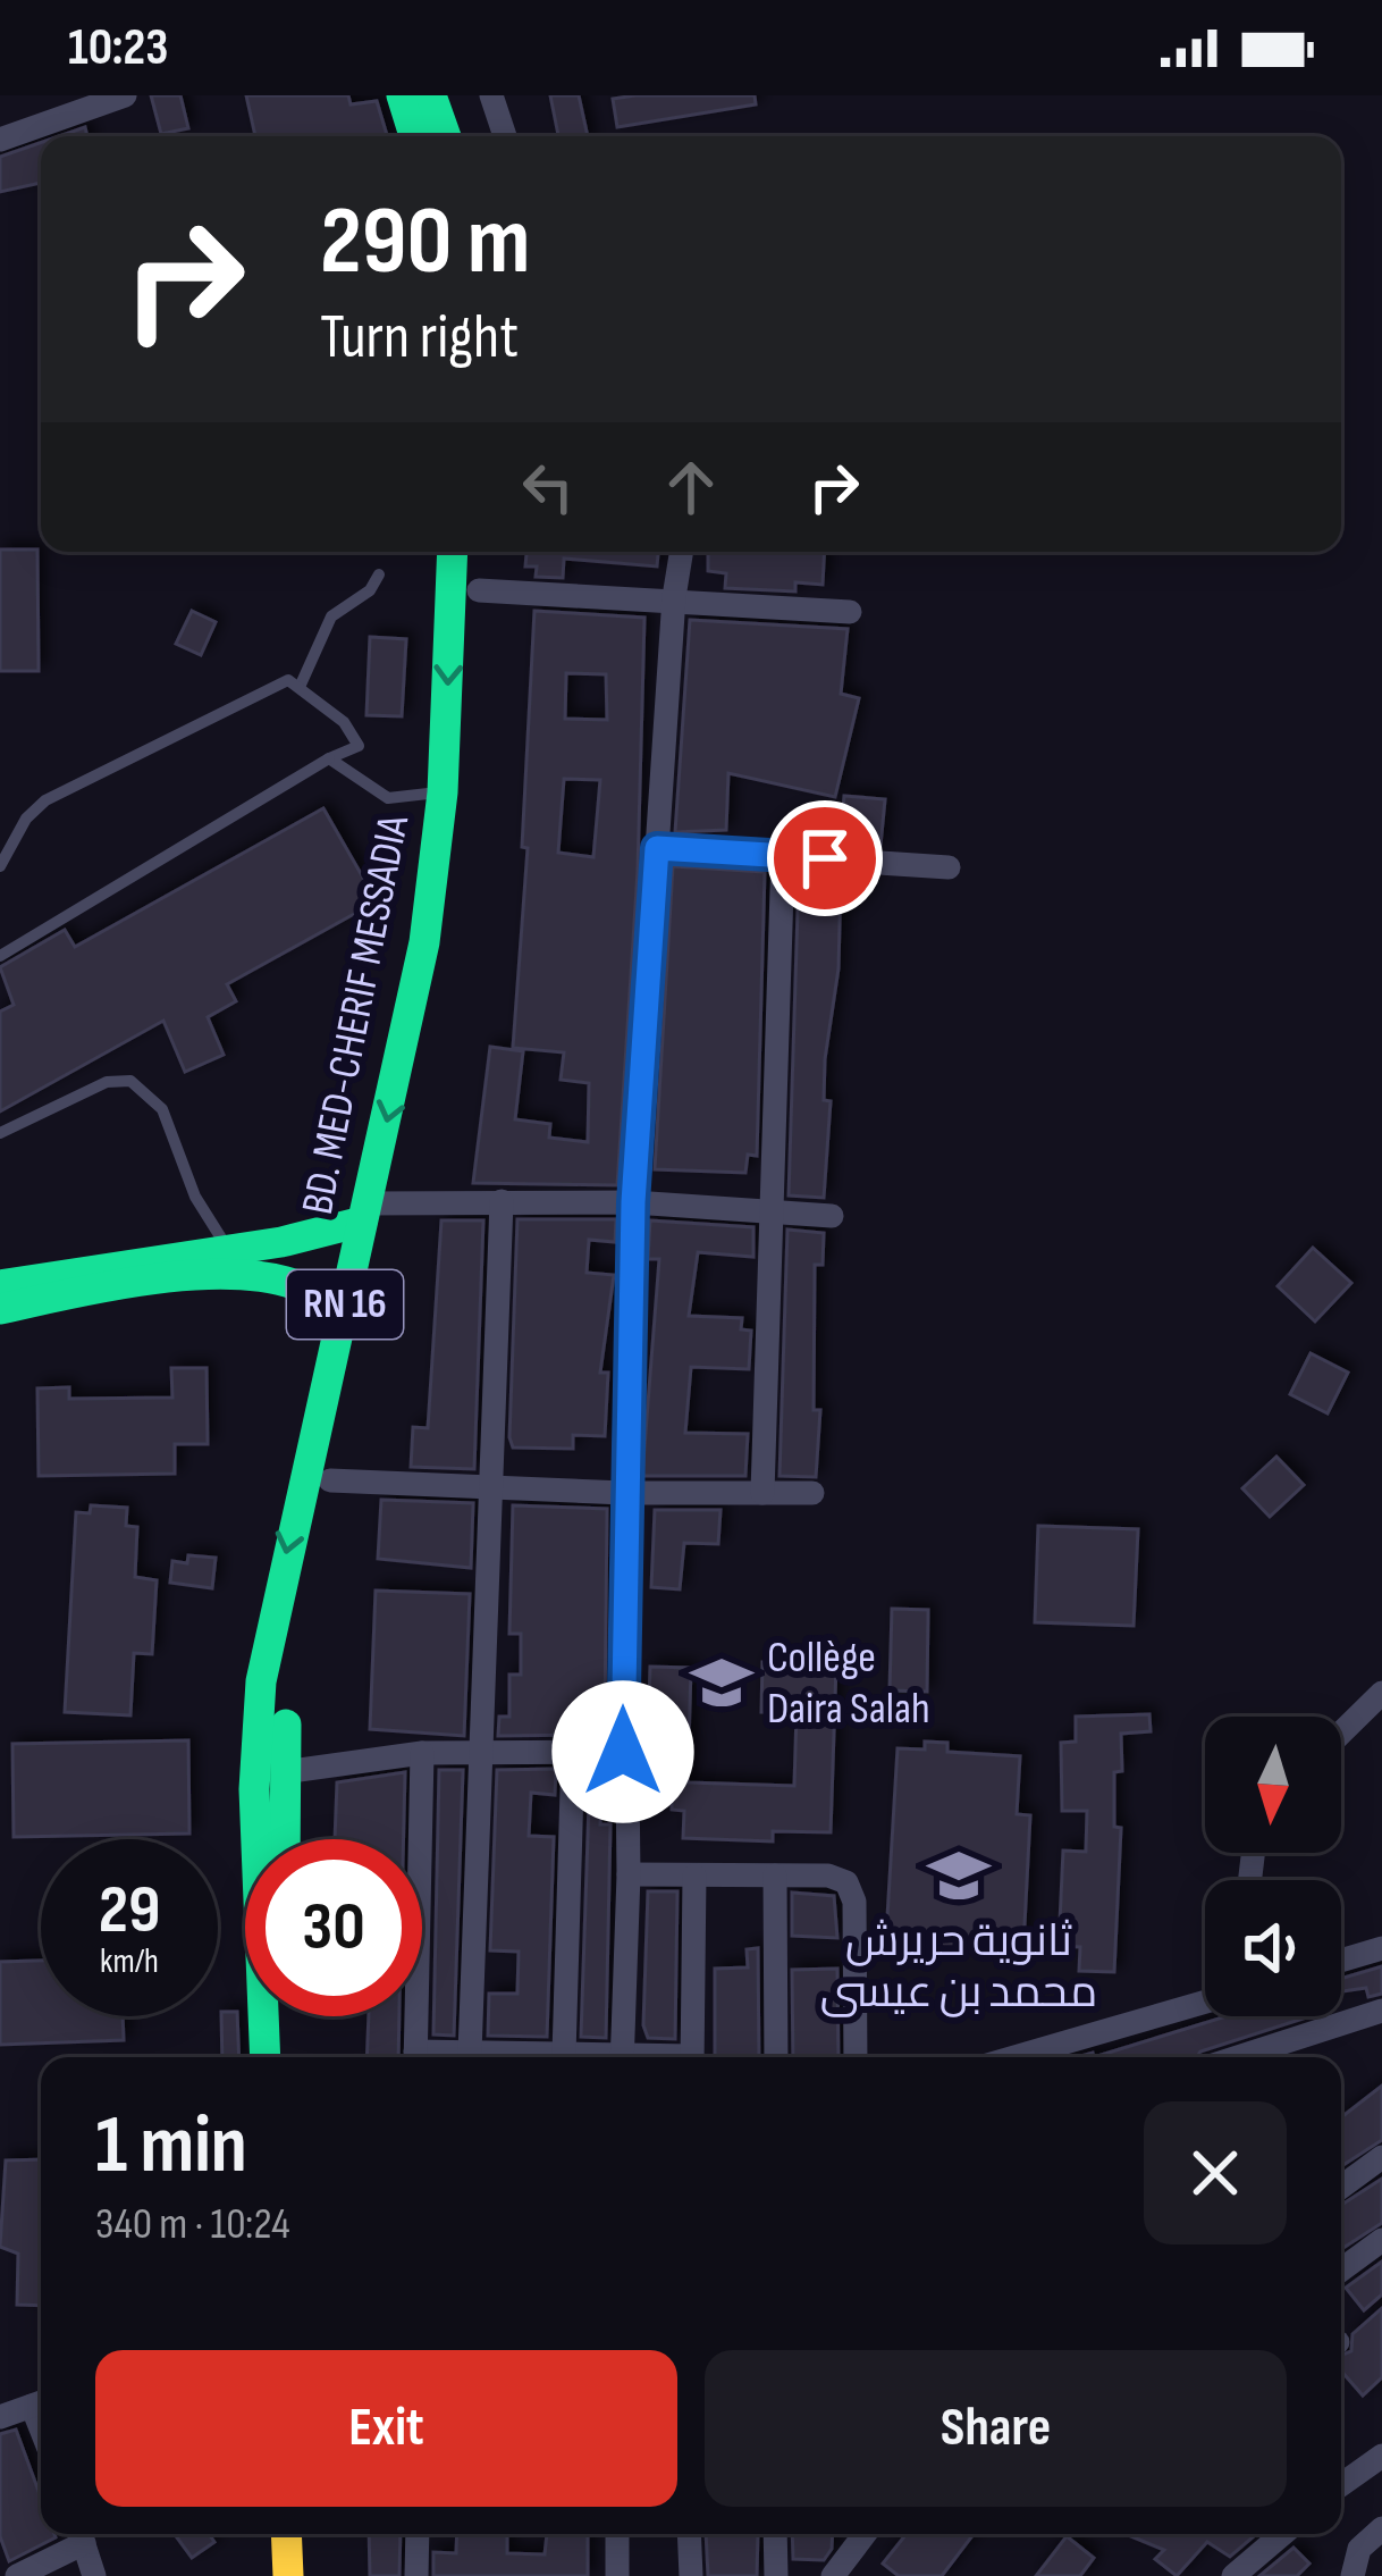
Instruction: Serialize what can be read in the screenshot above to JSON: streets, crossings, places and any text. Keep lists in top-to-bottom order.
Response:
{
  "streets": {
    "main road": ["BD. MED-CHERIF MESSADIA", "RN 16"]
  },
  "places": {
    "school or university": ["Collège Daira Salah", "ثانوية حريرش محمد بن عيسى"]
  },
  "north": "bottom",
  "page": {
    "status": "10:23",
    "turn": ["290 m", "Turn right"],
    "speed": "29 km/h",
    "limit": "30",
    "heading": ["1 min", "340 m · 10:24"],
    "buttons": ["Exit", "Share"]
  }
}
